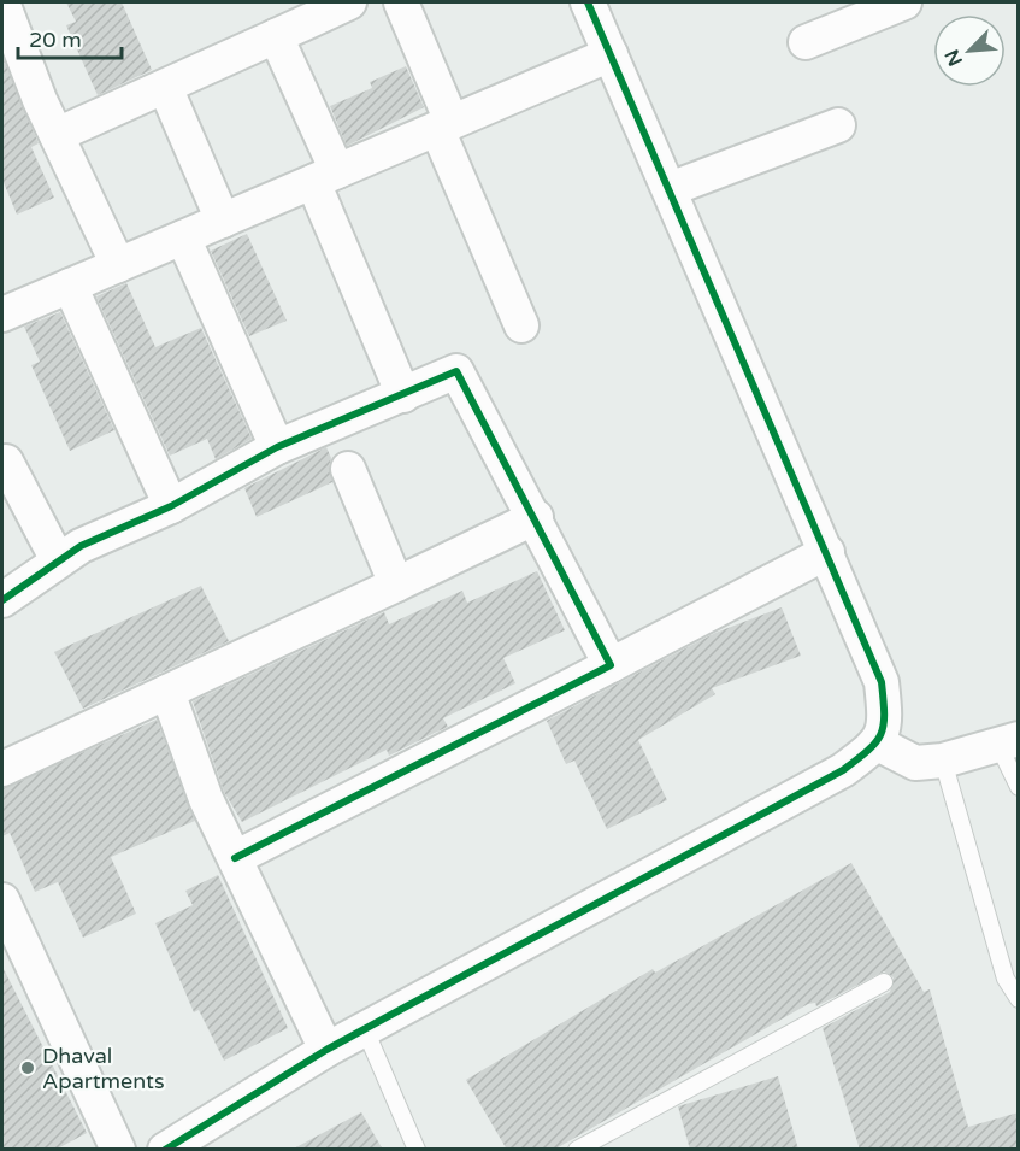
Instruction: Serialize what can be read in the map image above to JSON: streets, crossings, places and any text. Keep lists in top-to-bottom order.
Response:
{
  "places": ["Dhaval Apartments"],
  "scale_bar": "20 m",
  "north": "bottom left"
}
